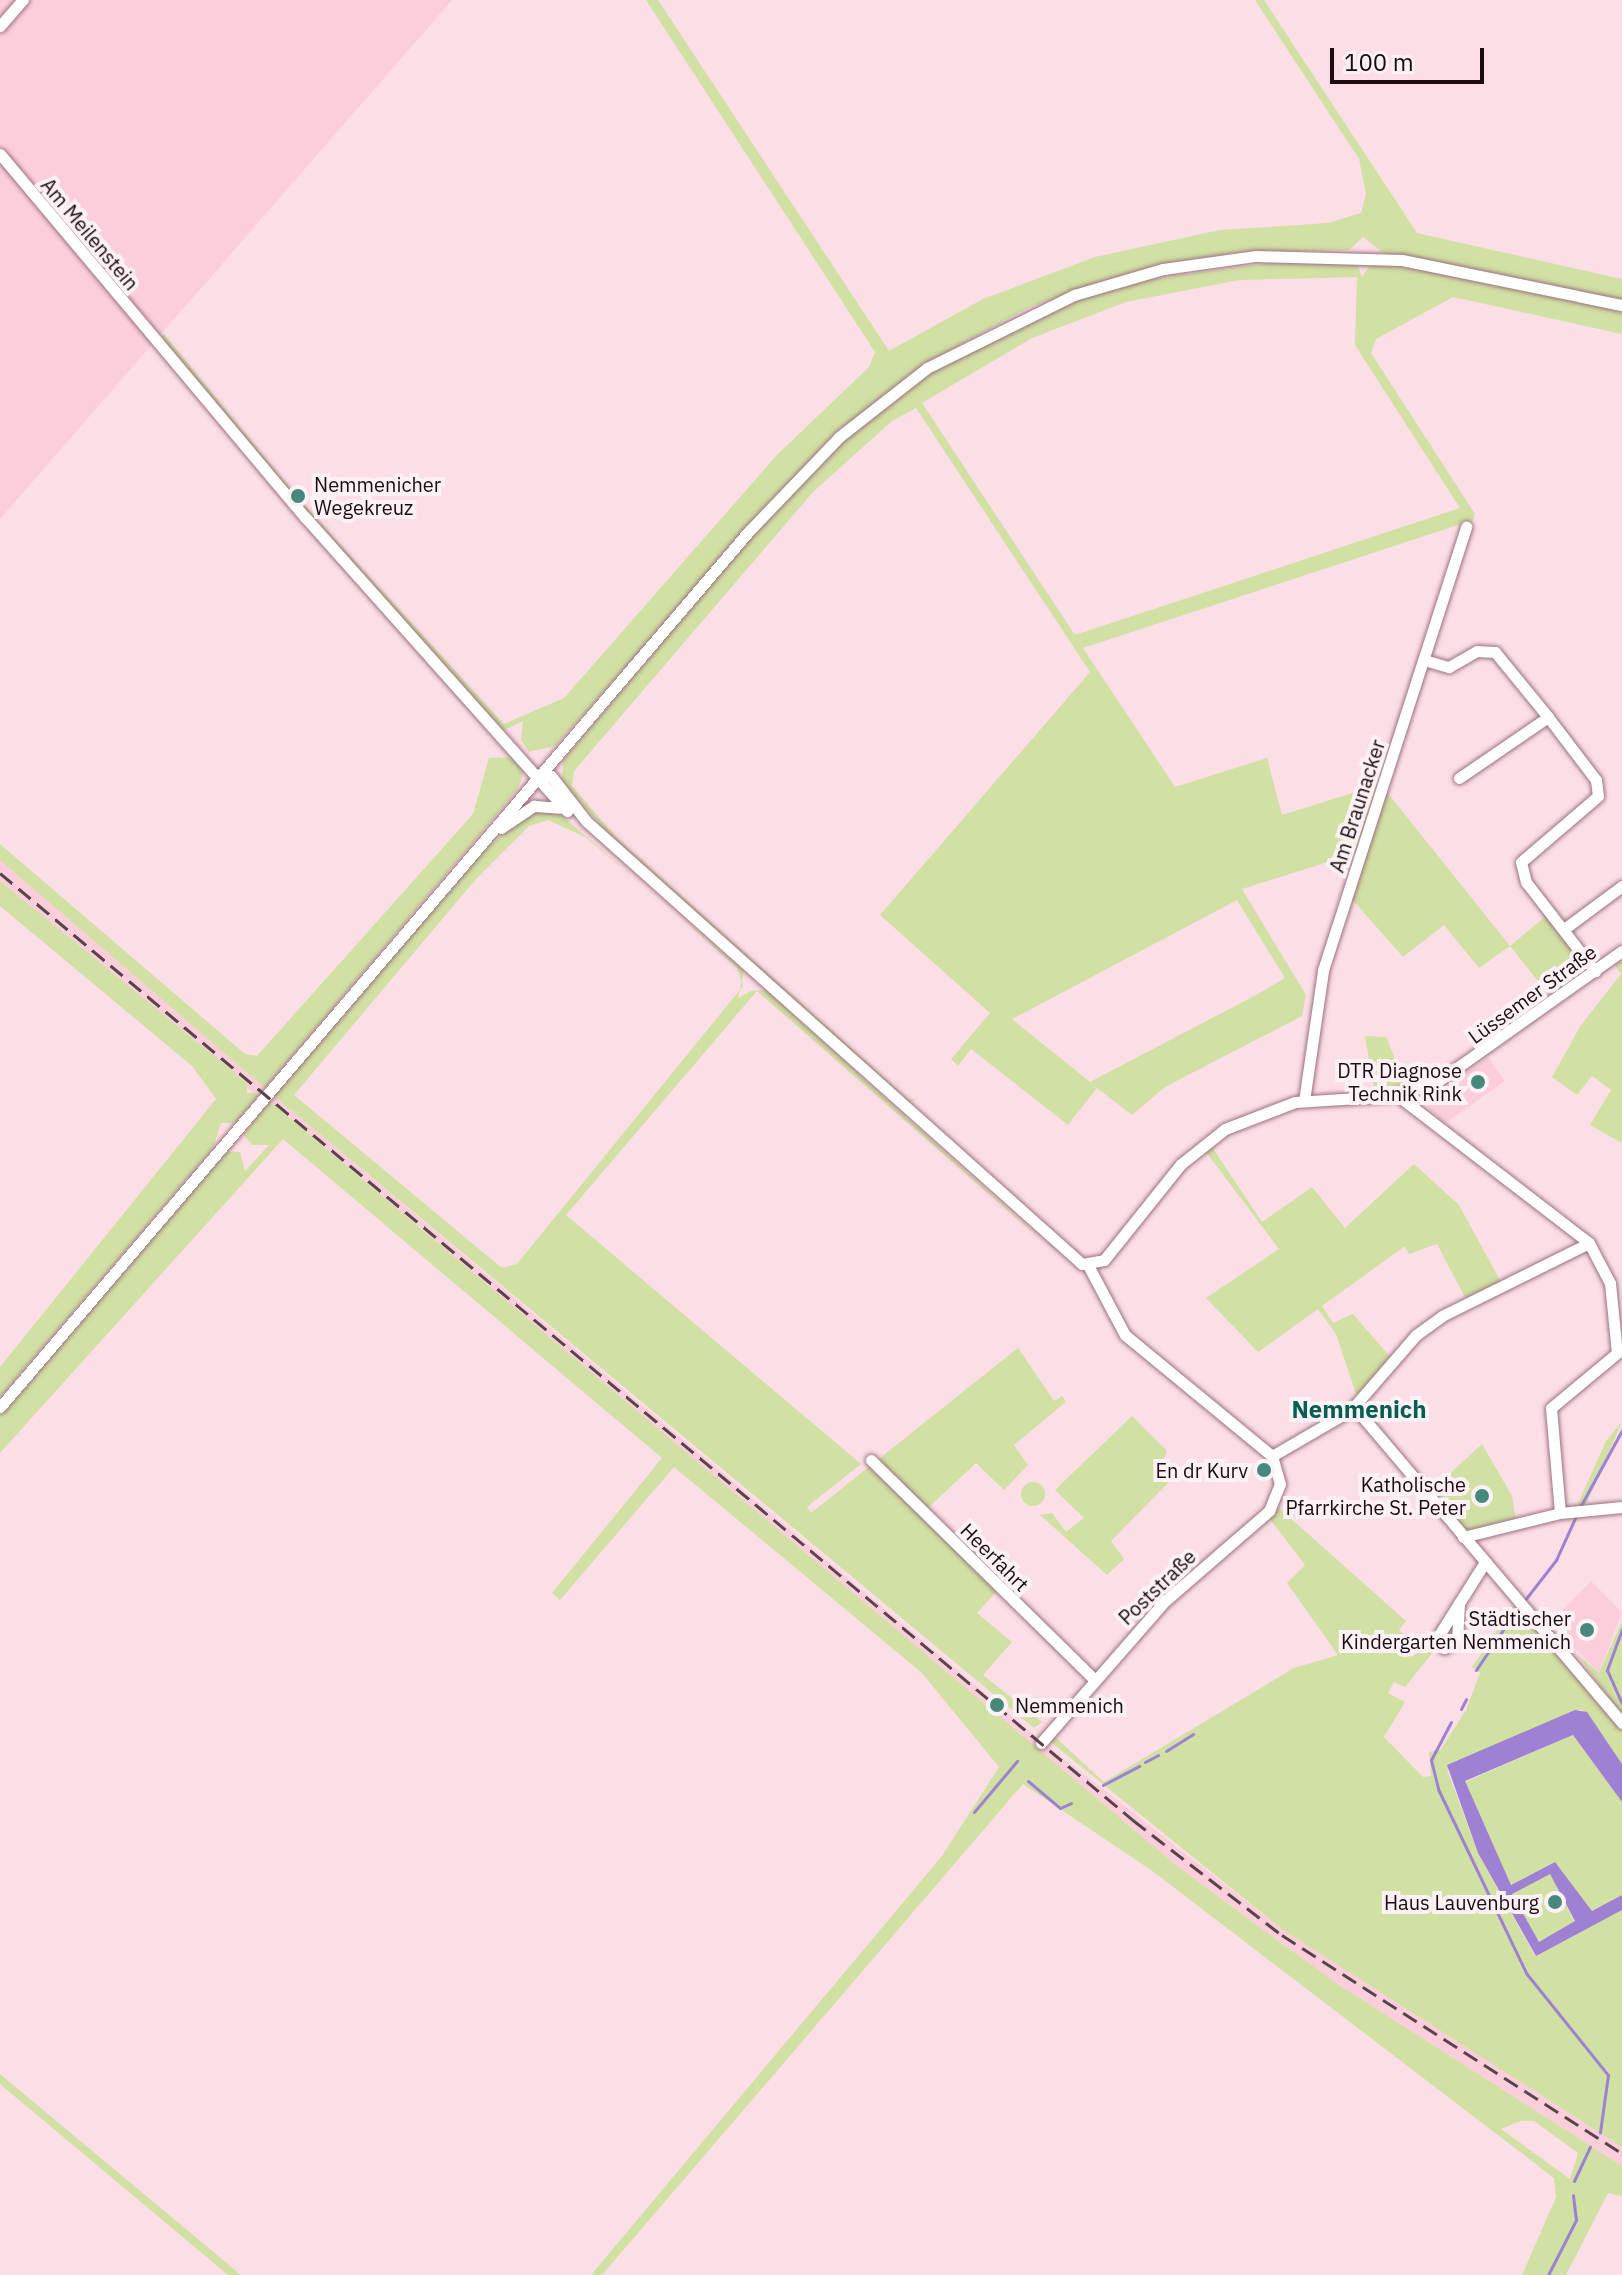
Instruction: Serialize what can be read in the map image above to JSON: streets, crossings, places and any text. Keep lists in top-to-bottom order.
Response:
{
  "streets": {
    "street": [
      "Am Meilenstein",
      "Am Braunacker",
      "Lüssemer Straße",
      "Heerfahrt",
      "Poststraße"
    ]
  },
  "crossings": [
    ["Am Braunacker", "Lüssemer Straße"],
    ["Heerfahrt", "Poststraße"]
  ],
  "districts": ["Nemmenich"],
  "places": [
    "Nemmenicher Wegekreuz",
    "DTR Diagnose Technik Rink",
    "En dr Kurv",
    "Katholische Pfarrkirche St. Peter",
    "Städtischer Kindergarten Nemmenich",
    "Nemmenich",
    "Haus Lauvenburg"
  ],
  "scale_bar": "100 m"
}
